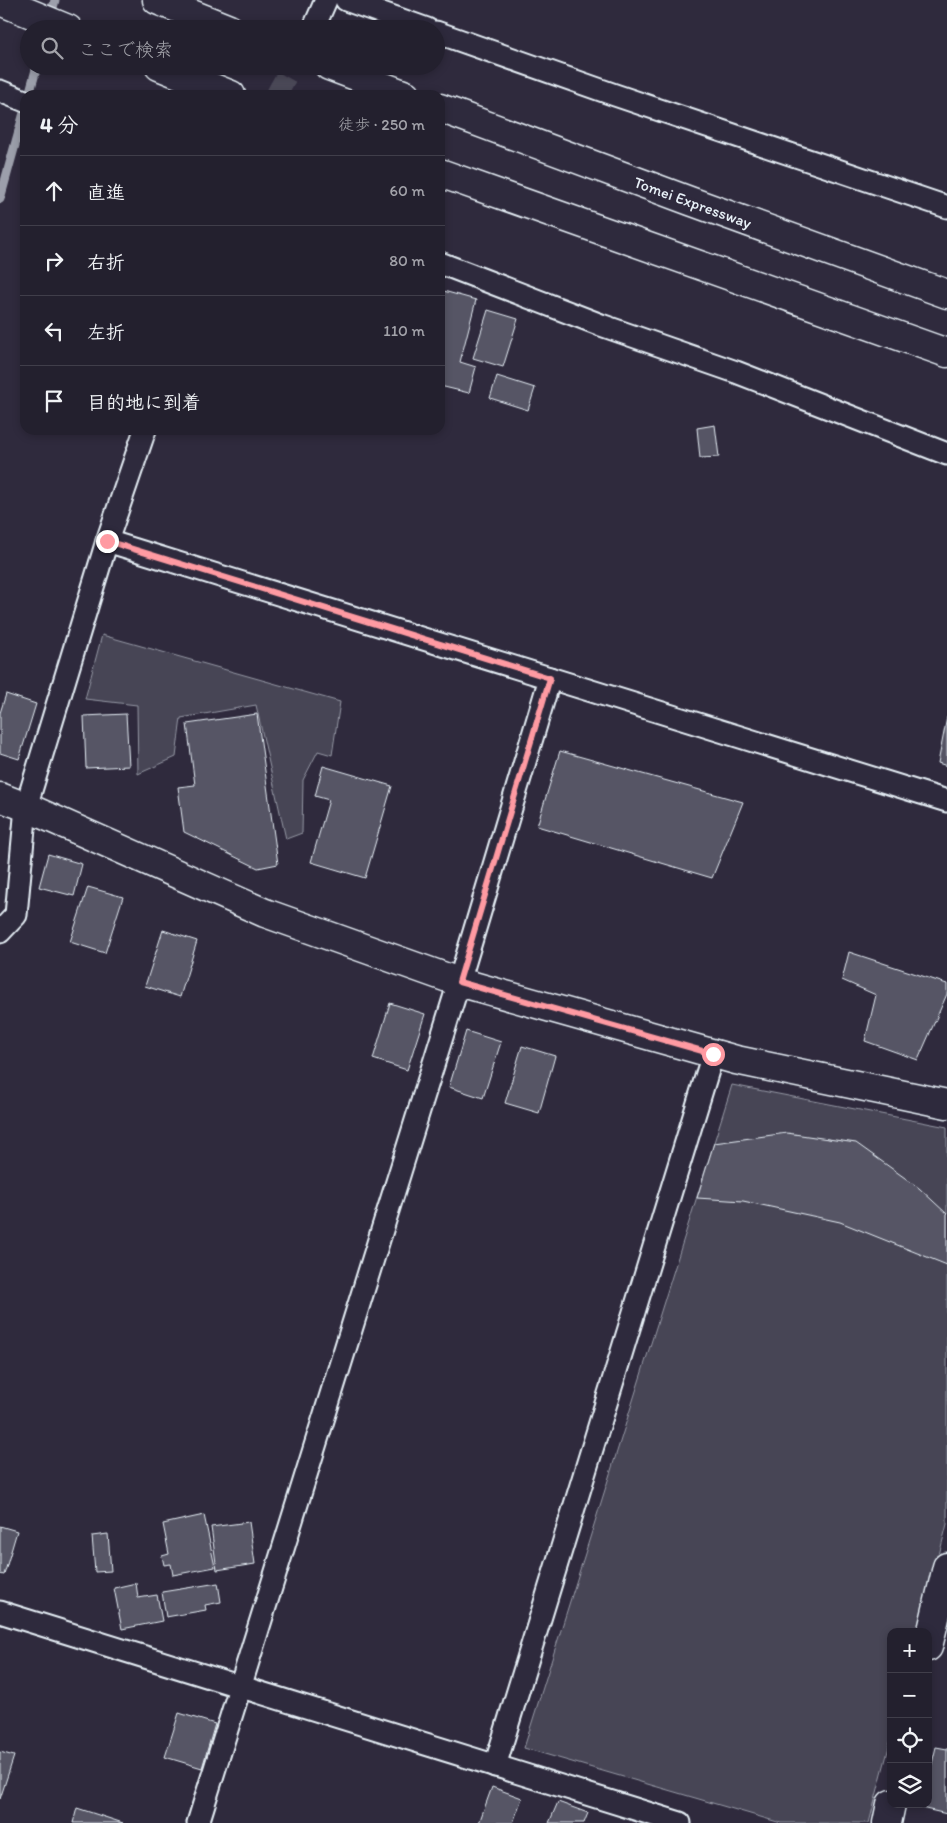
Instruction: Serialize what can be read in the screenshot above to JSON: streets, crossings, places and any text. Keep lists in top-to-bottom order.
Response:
{
  "streets": {
    "main road": ["Tomei Expressway"]
  },
  "page": {
    "search": "ここで検索",
    "heading": ["4 分", "徒歩 · 250 m"],
    "list": [
      ["直進", "60 m"],
      ["右折", "80 m"],
      ["左折", "110 m"],
      "目的地に到着"
    ],
    "map_buttons": ["+", "−"]
  }
}
